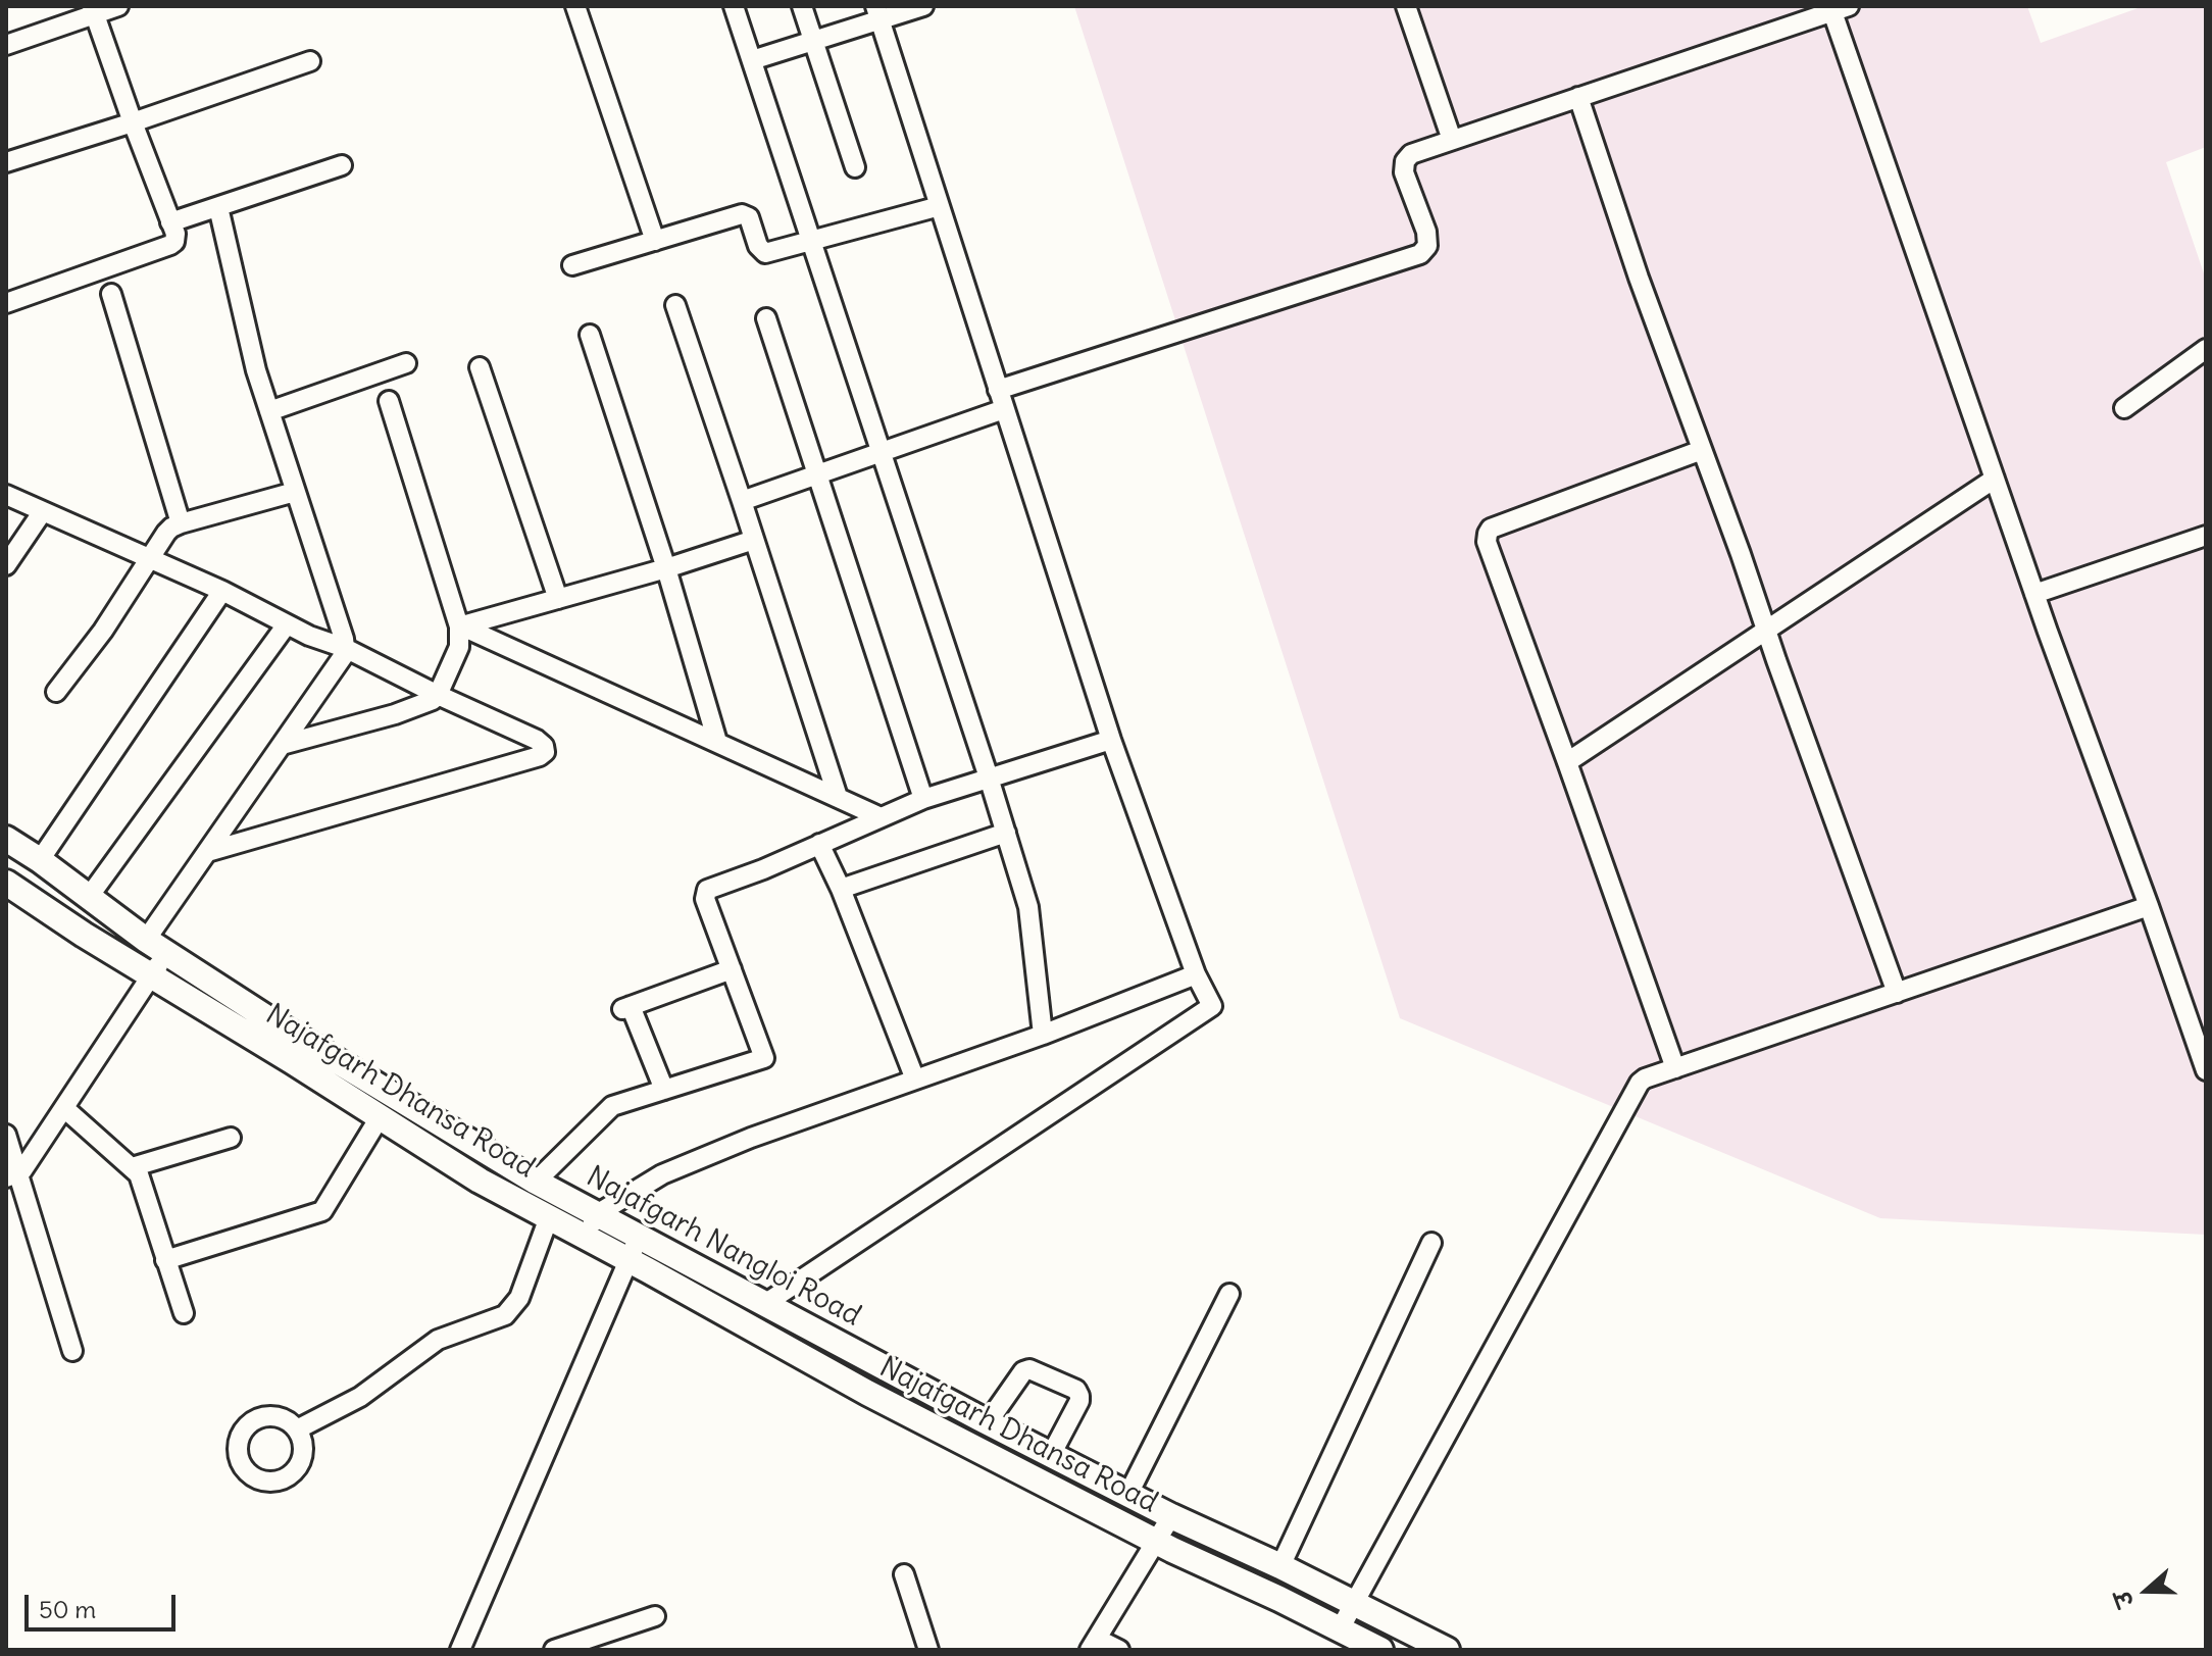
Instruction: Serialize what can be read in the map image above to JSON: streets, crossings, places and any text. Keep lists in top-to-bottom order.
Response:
{
  "streets": {
    "main road": ["Najafgarh Dhansa Road", "Najafgarh Nangloi Road"]
  },
  "scale_bar": "50 m",
  "north": "left"
}
